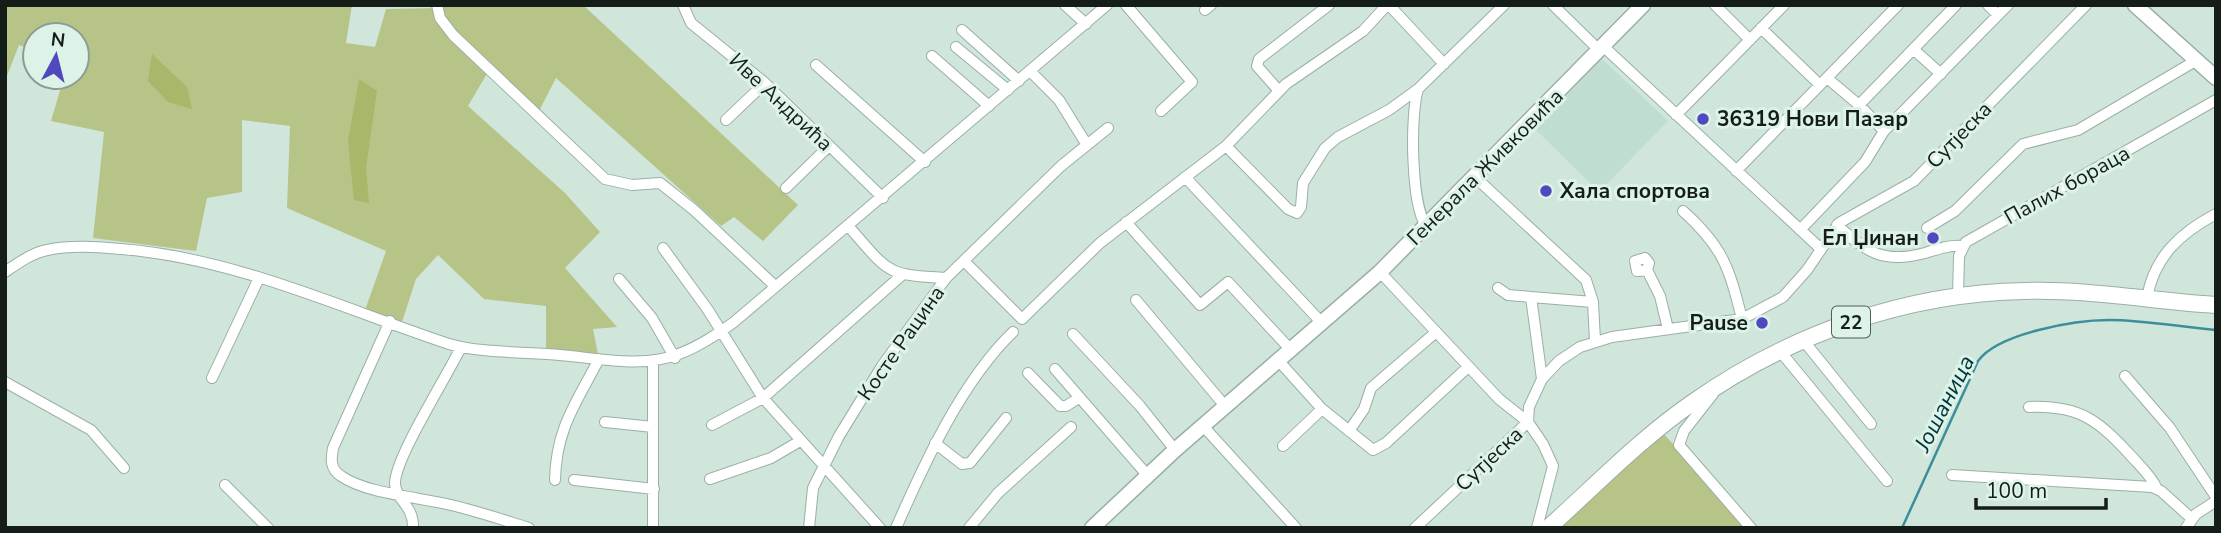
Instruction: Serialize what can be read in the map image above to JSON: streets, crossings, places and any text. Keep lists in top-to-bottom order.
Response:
{
  "streets": {
    "main road": ["22"],
    "street": [
      "Иве Андрића",
      "Сутјеска",
      "Генерала Живковића",
      "Палих бораца",
      "Косте Рацина"
    ]
  },
  "water": ["Јошаница"],
  "places": [
    "36319 Нови Пазар",
    "Хала спортова",
    "Ел Џинан",
    "Pause"
  ],
  "scale_bar": "100 m",
  "north": "top"
}
